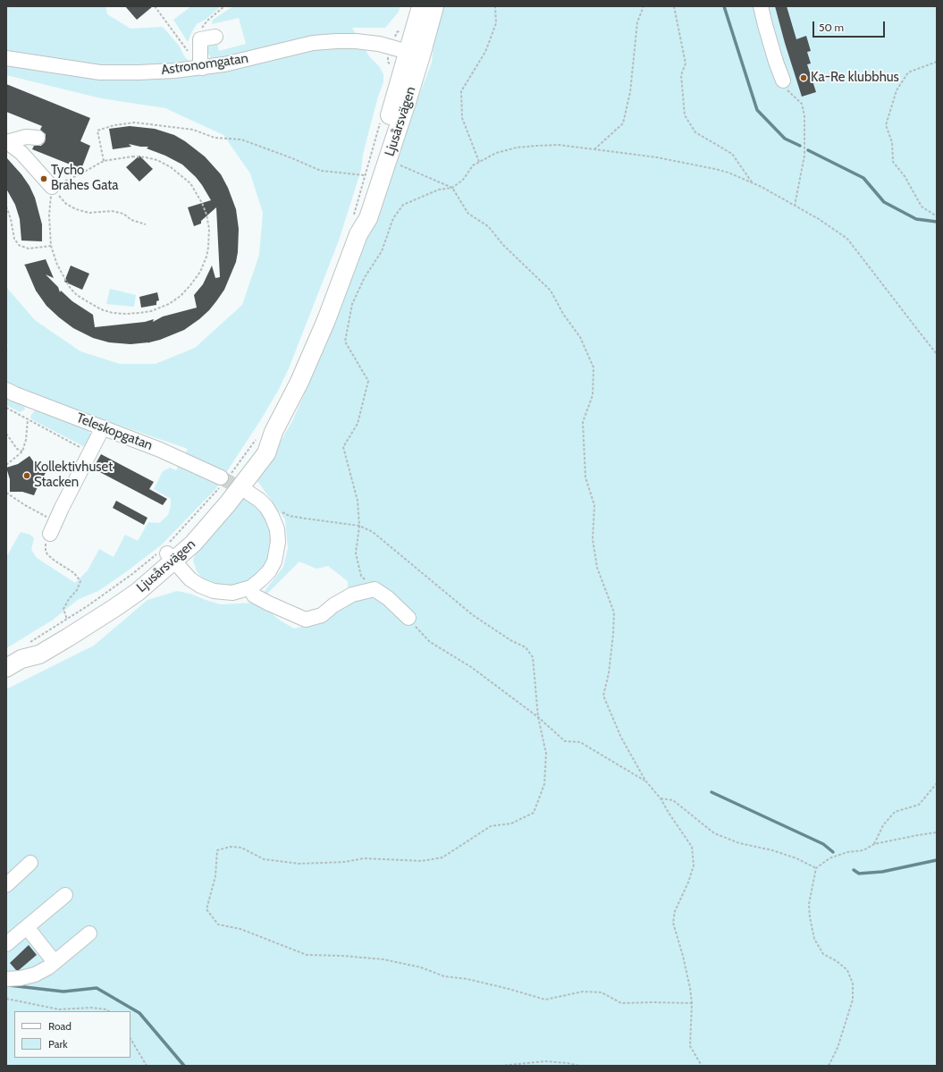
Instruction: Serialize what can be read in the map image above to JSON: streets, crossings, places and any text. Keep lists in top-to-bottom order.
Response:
{
  "streets": {
    "main road": ["Ljusårsvägen"],
    "street": ["Astronomgatan", "Teleskopgatan"]
  },
  "crossings": [
    ["Astronomgatan", "Ljusårsvägen"]
  ],
  "places": ["Ka-Re klubbhus", "Tycho Brahes Gata", "Kollektivhuset Stacken"],
  "legend": ["Road", "Park"],
  "scale_bar": "50 m"
}
